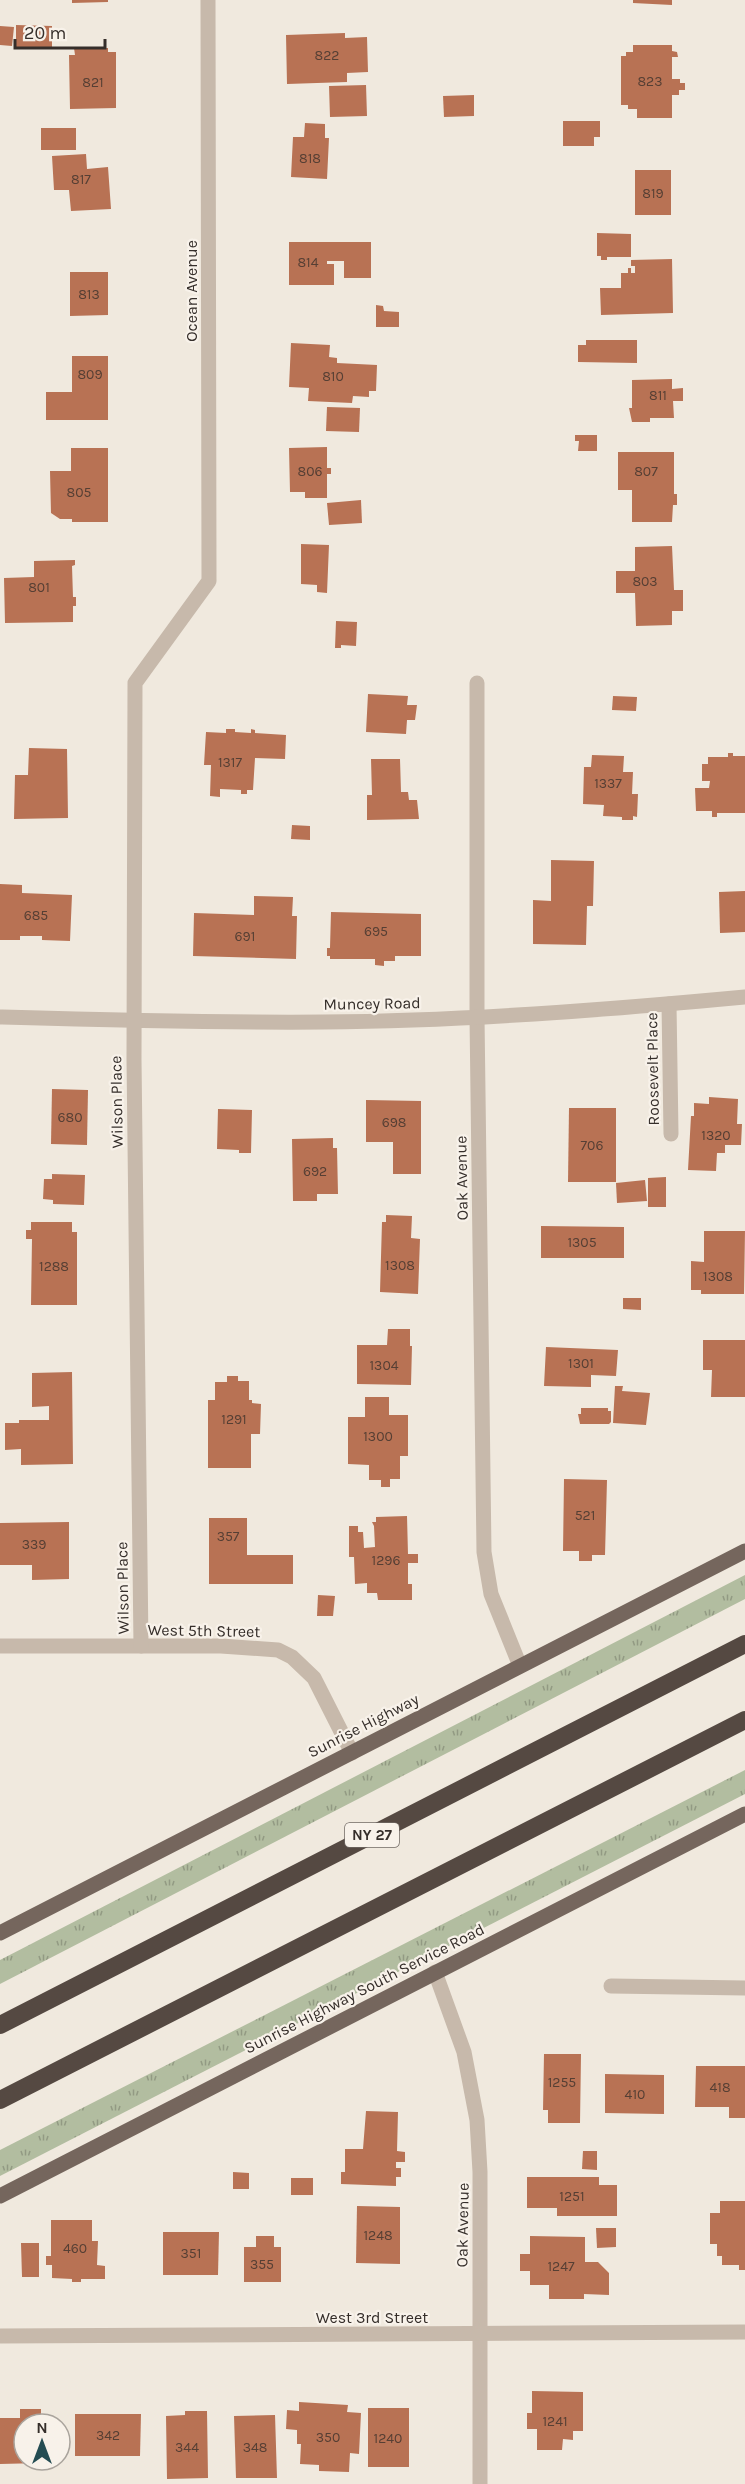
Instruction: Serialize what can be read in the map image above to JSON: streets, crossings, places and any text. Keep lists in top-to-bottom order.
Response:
{
  "streets": {
    "highway": ["NY 27"],
    "main road": ["Sunrise Highway", "Sunrise Highway South Service Road"],
    "street": [
      "Ocean Avenue",
      "Muncey Road",
      "Roosevelt Place",
      "Wilson Place",
      "Oak Avenue",
      "West 5th Street",
      "West 3rd Street"
    ]
  },
  "crossings": [
    ["Ocean Avenue", "Wilson Place"],
    ["Muncey Road", "Roosevelt Place"],
    ["Muncey Road", "Wilson Place"],
    ["Muncey Road", "Oak Avenue"],
    ["Wilson Place", "West 5th Street"],
    ["Oak Avenue", "Sunrise Highway"],
    ["Oak Avenue", "Sunrise Highway South Service Road"],
    ["Oak Avenue", "West 3rd Street"],
    ["West 5th Street", "Sunrise Highway"]
  ],
  "house_numbers": [
    "822",
    "823",
    "821",
    "818",
    "817",
    "819",
    "814",
    "813",
    "809",
    "810",
    "811",
    "806",
    "807",
    "805",
    "803",
    "801",
    "1317",
    "1337",
    "685",
    "695",
    "691",
    "680",
    "698",
    "1320",
    "706",
    "692",
    "1305",
    "1308",
    "1288",
    "1308",
    "1301",
    "1304",
    "1291",
    "1300",
    "521",
    "357",
    "339",
    "1296",
    "1255",
    "418",
    "410",
    "1251",
    "1248",
    "460",
    "351",
    "355",
    "1247",
    "1241",
    "342",
    "350",
    "1240",
    "344",
    "348"
  ],
  "scale_bar": "20 m",
  "north": "top"
}
